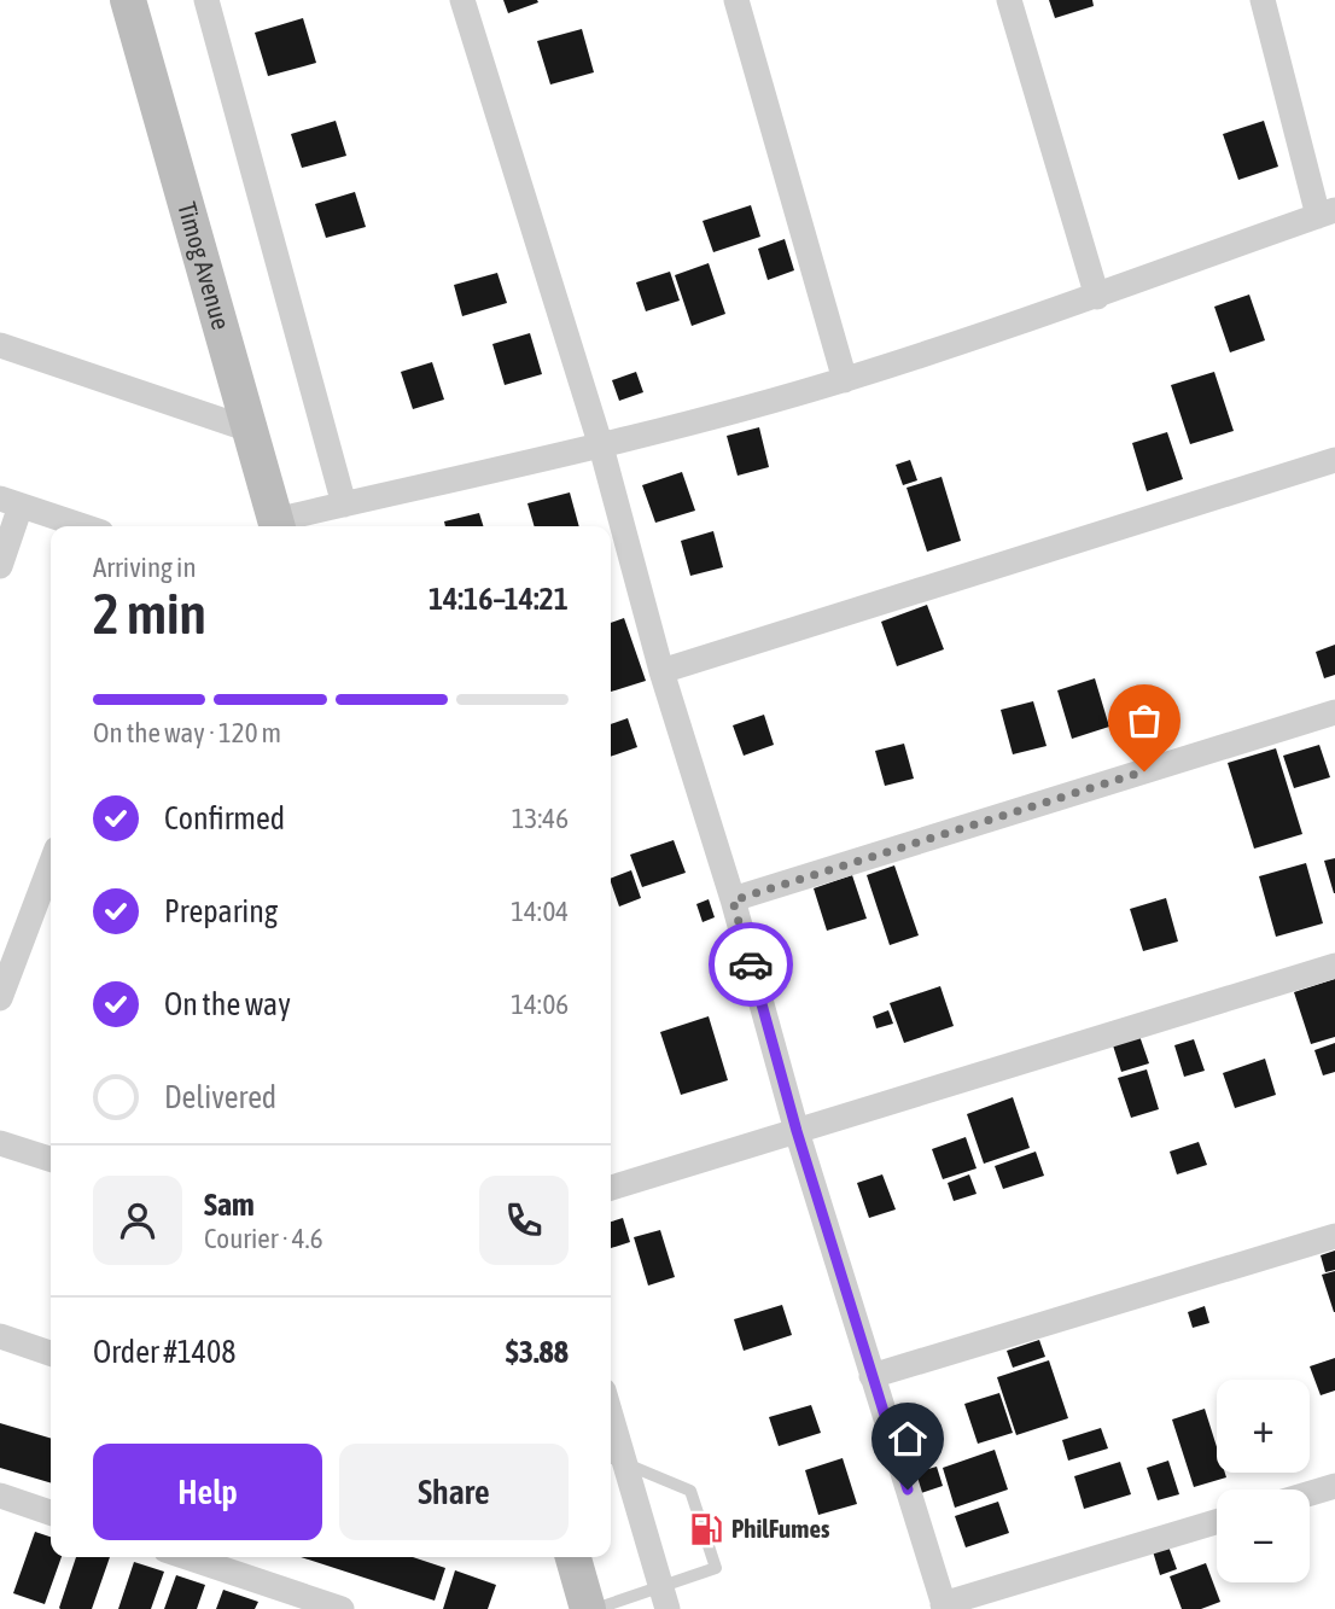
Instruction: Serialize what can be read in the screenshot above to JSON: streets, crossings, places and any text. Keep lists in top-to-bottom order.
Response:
{
  "streets": {
    "main road": ["Timog Avenue"]
  },
  "places": {
    "fuel station": ["PhilFumes"]
  },
  "page": {
    "heading": ["2 min", "Arriving in", "14:16–14:21"],
    "panel": [
      "Sam",
      "Courier · 4.6",
      "Order #1408",
      "$3.88"
    ],
    "bar": "On the way · 120 m",
    "list": [
      ["Confirmed", "13:46"],
      ["Preparing", "14:04"],
      ["On the way", "14:06"],
      "Delivered"
    ],
    "map_buttons": ["+", "−"],
    "buttons": ["Help", "Share"]
  }
}
